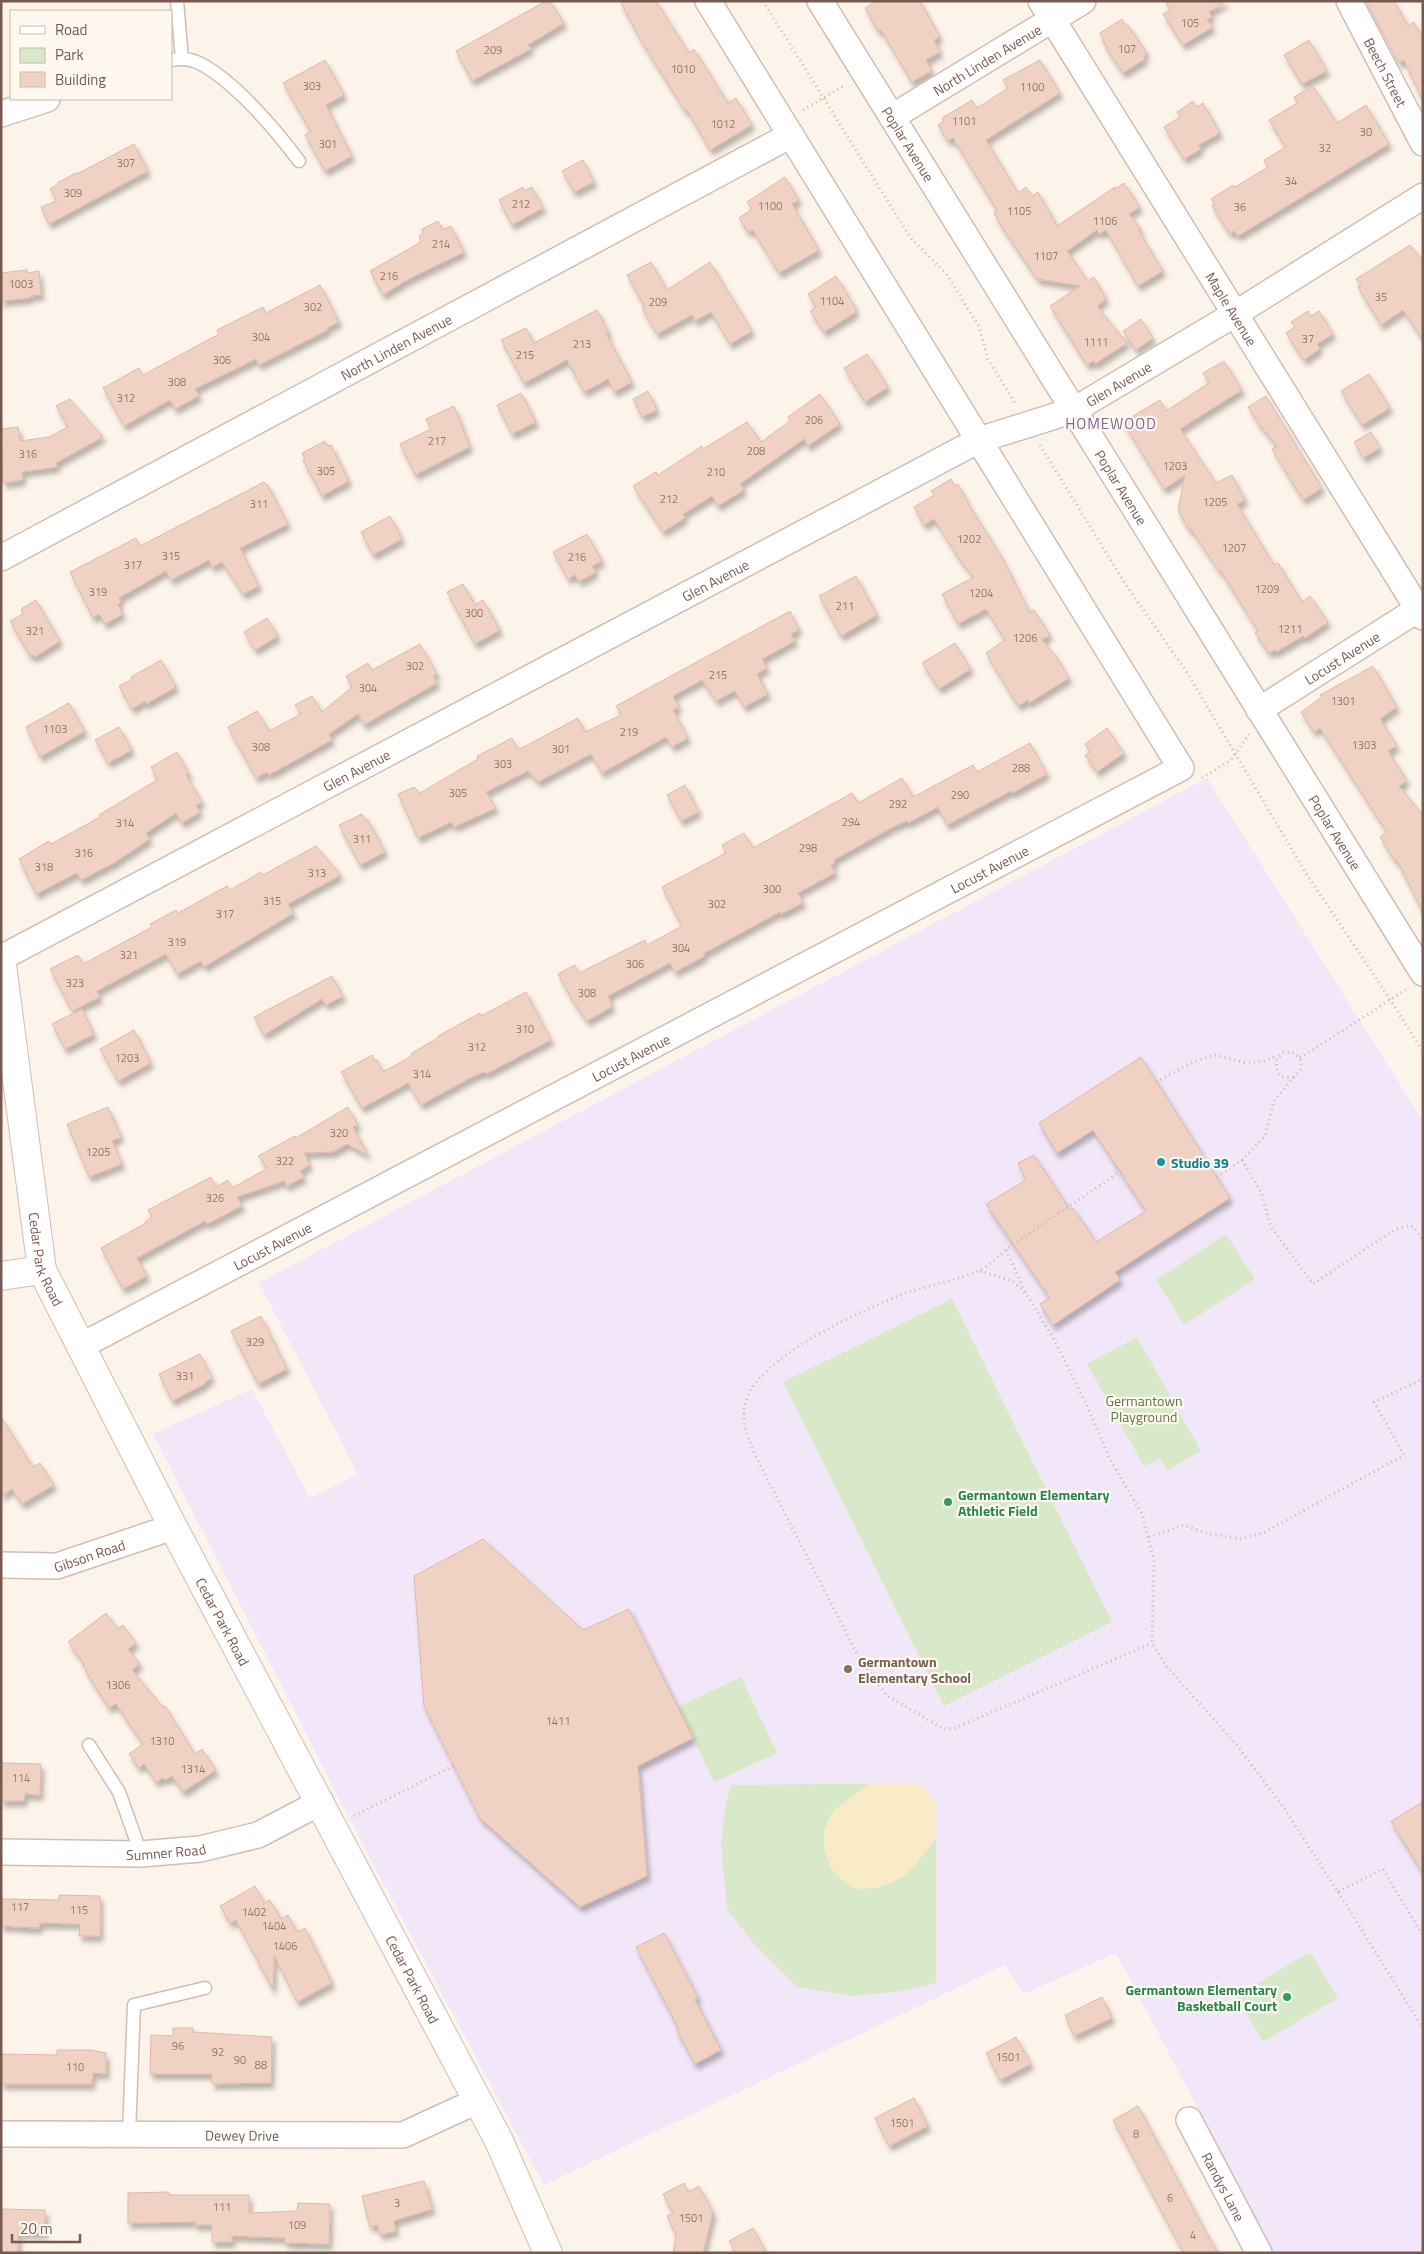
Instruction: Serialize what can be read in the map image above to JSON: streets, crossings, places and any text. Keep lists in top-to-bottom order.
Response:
{
  "streets": {
    "street": [
      "North Linden Avenue",
      "Beech Street",
      "Poplar Avenue",
      "Maple Avenue",
      "Glen Avenue",
      "Locust Avenue",
      "Cedar Park Road",
      "Gibson Road",
      "Sumner Road",
      "Dewey Drive",
      "Randys Lane"
    ]
  },
  "crossings": [
    ["North Linden Avenue", "Poplar Avenue"],
    ["North Linden Avenue", "Maple Avenue"],
    ["Poplar Avenue", "Glen Avenue"],
    ["Poplar Avenue", "Locust Avenue"],
    ["Maple Avenue", "Glen Avenue"],
    ["Maple Avenue", "Locust Avenue"],
    ["Glen Avenue", "Cedar Park Road"],
    ["Locust Avenue", "Cedar Park Road"],
    ["Cedar Park Road", "Gibson Road"],
    ["Cedar Park Road", "Sumner Road"],
    ["Cedar Park Road", "Dewey Drive"]
  ],
  "districts": ["HOMEWOOD"],
  "parks": ["Germantown Playground"],
  "places": [
    "Studio 39",
    "Germantown Elementary Athletic Field",
    "Germantown Elementary School",
    "Germantown Elementary Basketball Court"
  ],
  "house_numbers": [
    "105",
    "107",
    "209",
    "1010",
    "303",
    "1100",
    "1101",
    "1012",
    "30",
    "301",
    "32",
    "307",
    "34",
    "309",
    "212",
    "1100",
    "36",
    "1105",
    "1106",
    "214",
    "1107",
    "216",
    "1003",
    "35",
    "1104",
    "209",
    "302",
    "304",
    "37",
    "1111",
    "213",
    "215",
    "306",
    "308",
    "312",
    "206",
    "217",
    "208",
    "316",
    "1203",
    "305",
    "210",
    "212",
    "1205",
    "311",
    "1202",
    "1207",
    "315",
    "216",
    "317",
    "1209",
    "319",
    "1204",
    "211",
    "300",
    "1211",
    "321",
    "1206",
    "302",
    "215",
    "304",
    "1301",
    "1103",
    "219",
    "1303",
    "308",
    "301",
    "303",
    "288",
    "305",
    "290",
    "292",
    "294",
    "314",
    "311",
    "298",
    "316",
    "318",
    "313",
    "300",
    "315",
    "302",
    "317",
    "319",
    "304",
    "321",
    "306",
    "323",
    "308",
    "310",
    "312",
    "1203",
    "314",
    "320",
    "1205",
    "322",
    "326",
    "329",
    "331",
    "1306",
    "1411",
    "1310",
    "1314",
    "114",
    "117",
    "115",
    "1402",
    "1404",
    "1406",
    "96",
    "92",
    "1501",
    "90",
    "88",
    "110",
    "1501",
    "8",
    "6",
    "3",
    "111",
    "1501",
    "109",
    "4"
  ],
  "legend": ["Road", "Park", "Building"],
  "scale_bar": "20 m"
}
